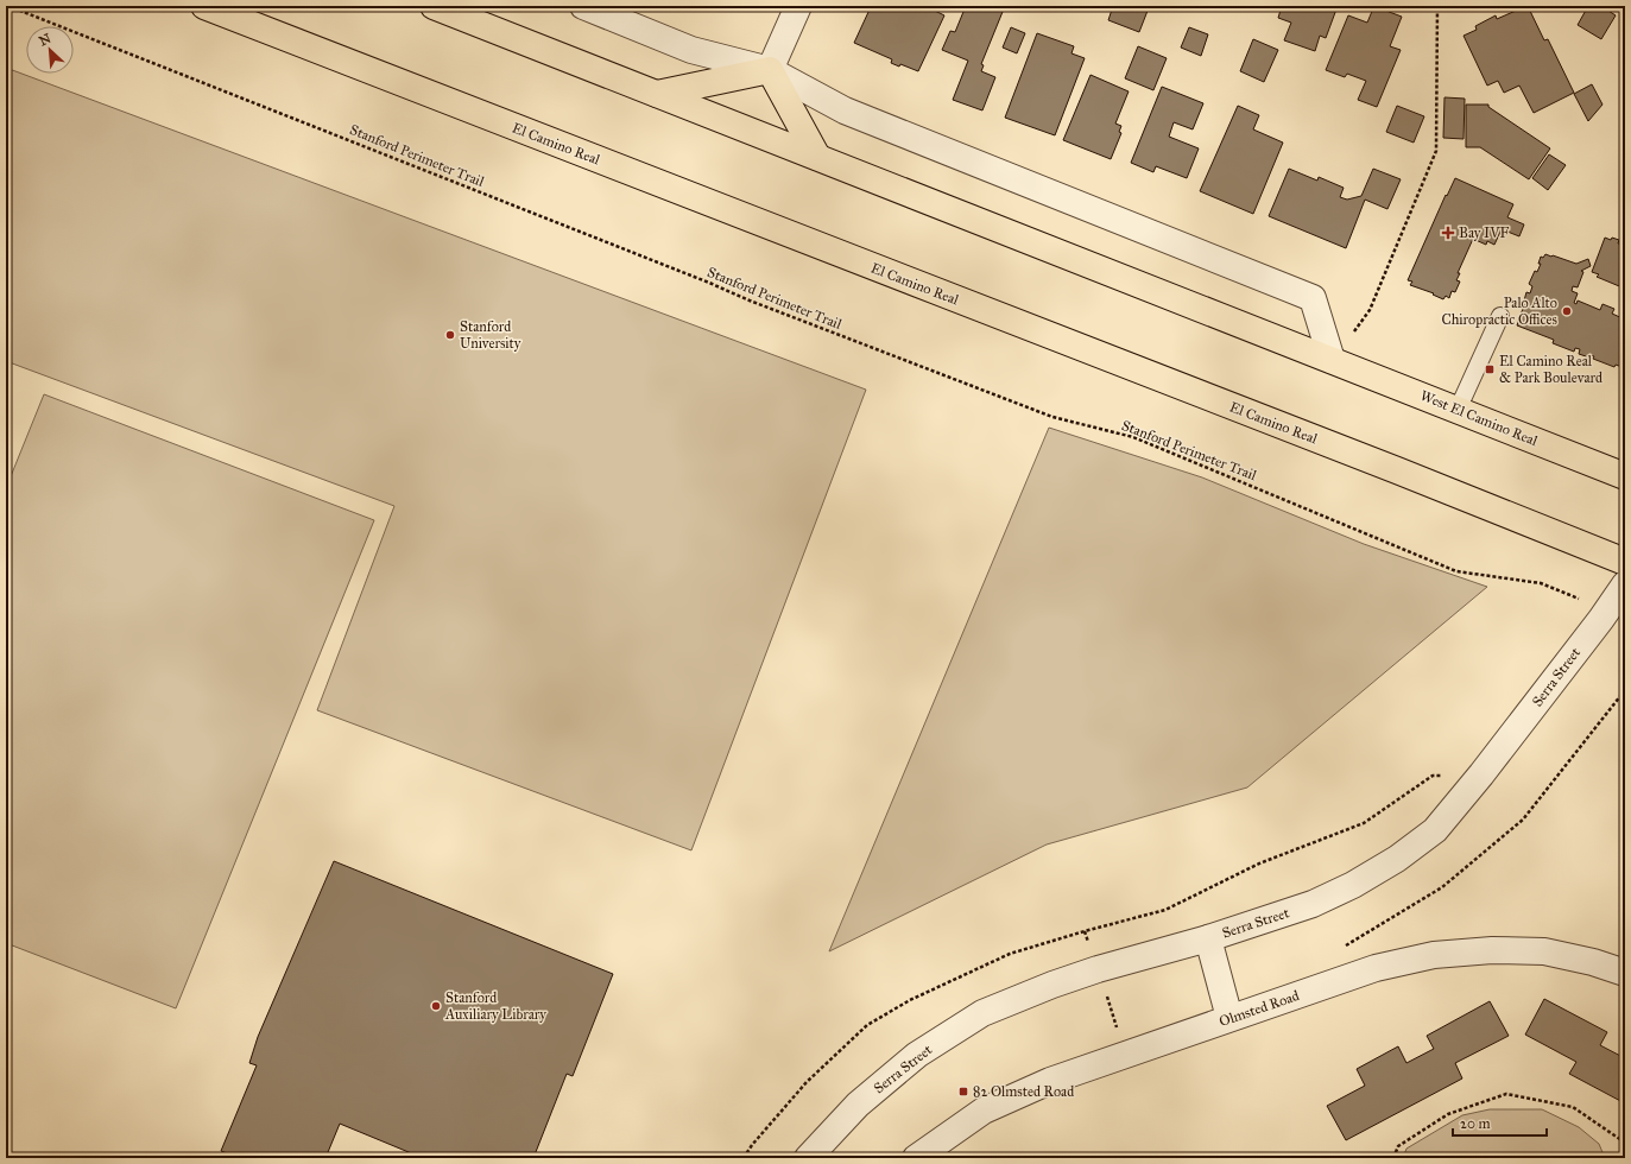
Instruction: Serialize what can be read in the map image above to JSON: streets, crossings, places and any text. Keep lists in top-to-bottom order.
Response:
{
  "streets": {
    "main road": ["El Camino Real", "West El Camino Real"],
    "street": ["Serra Street", "Olmsted Road"],
    "path": ["Stanford Perimeter Trail"]
  },
  "places": {
    "health": ["Bay IVF"],
    "other": ["Palo Alto Chiropractic Offices", "Stanford University", "Stanford Auxiliary Library"],
    "transit": ["El Camino Real & Park Boulevard", "82 Olmsted Road"]
  },
  "scale_bar": "20 m",
  "north": "top left"
}
